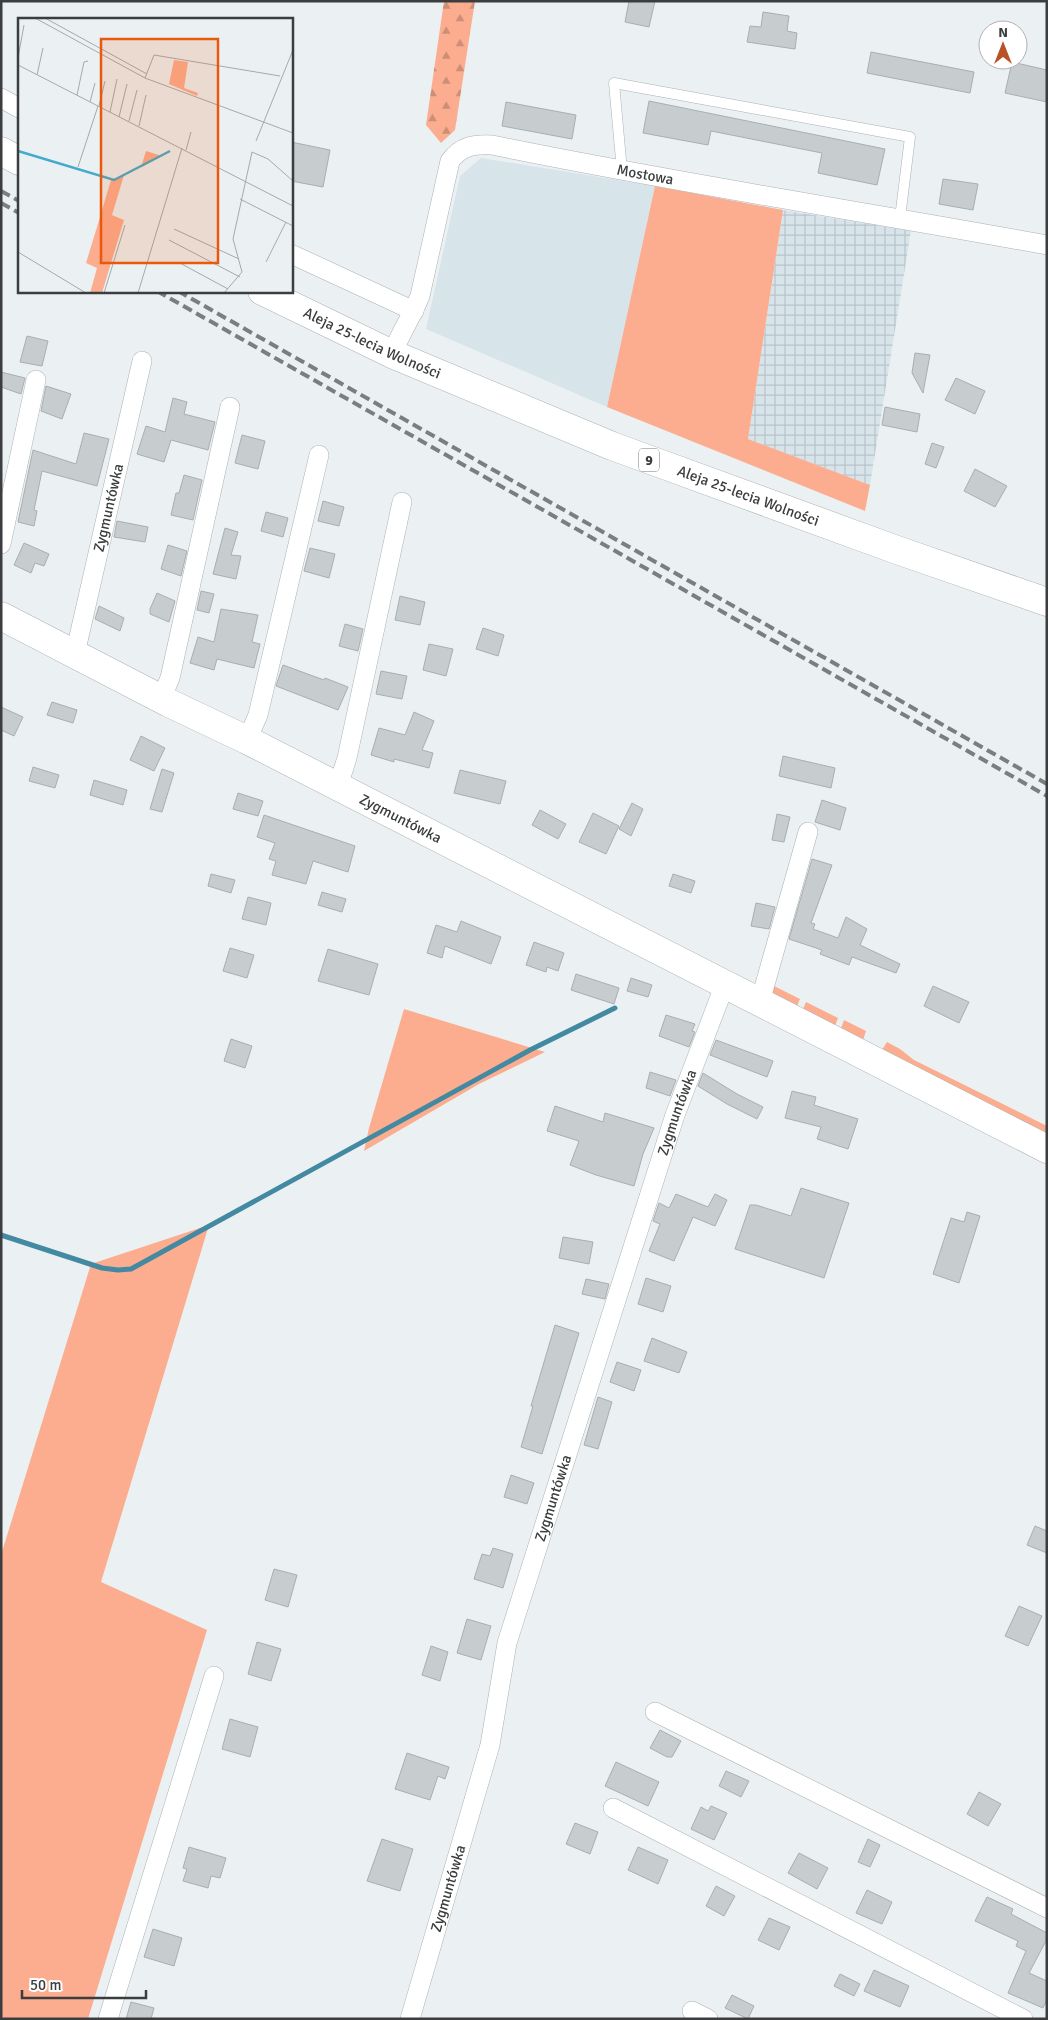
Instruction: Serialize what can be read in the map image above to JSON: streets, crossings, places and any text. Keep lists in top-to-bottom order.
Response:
{
  "streets": {
    "street": [
      "Mostowa",
      "Aleja 25-lecia Wolności",
      "9",
      "Zygmuntówka"
    ]
  },
  "crossings": [
    ["Mostowa", "Aleja 25-lecia Wolności"]
  ],
  "scale_bar": "50 m",
  "north": "top"
}
